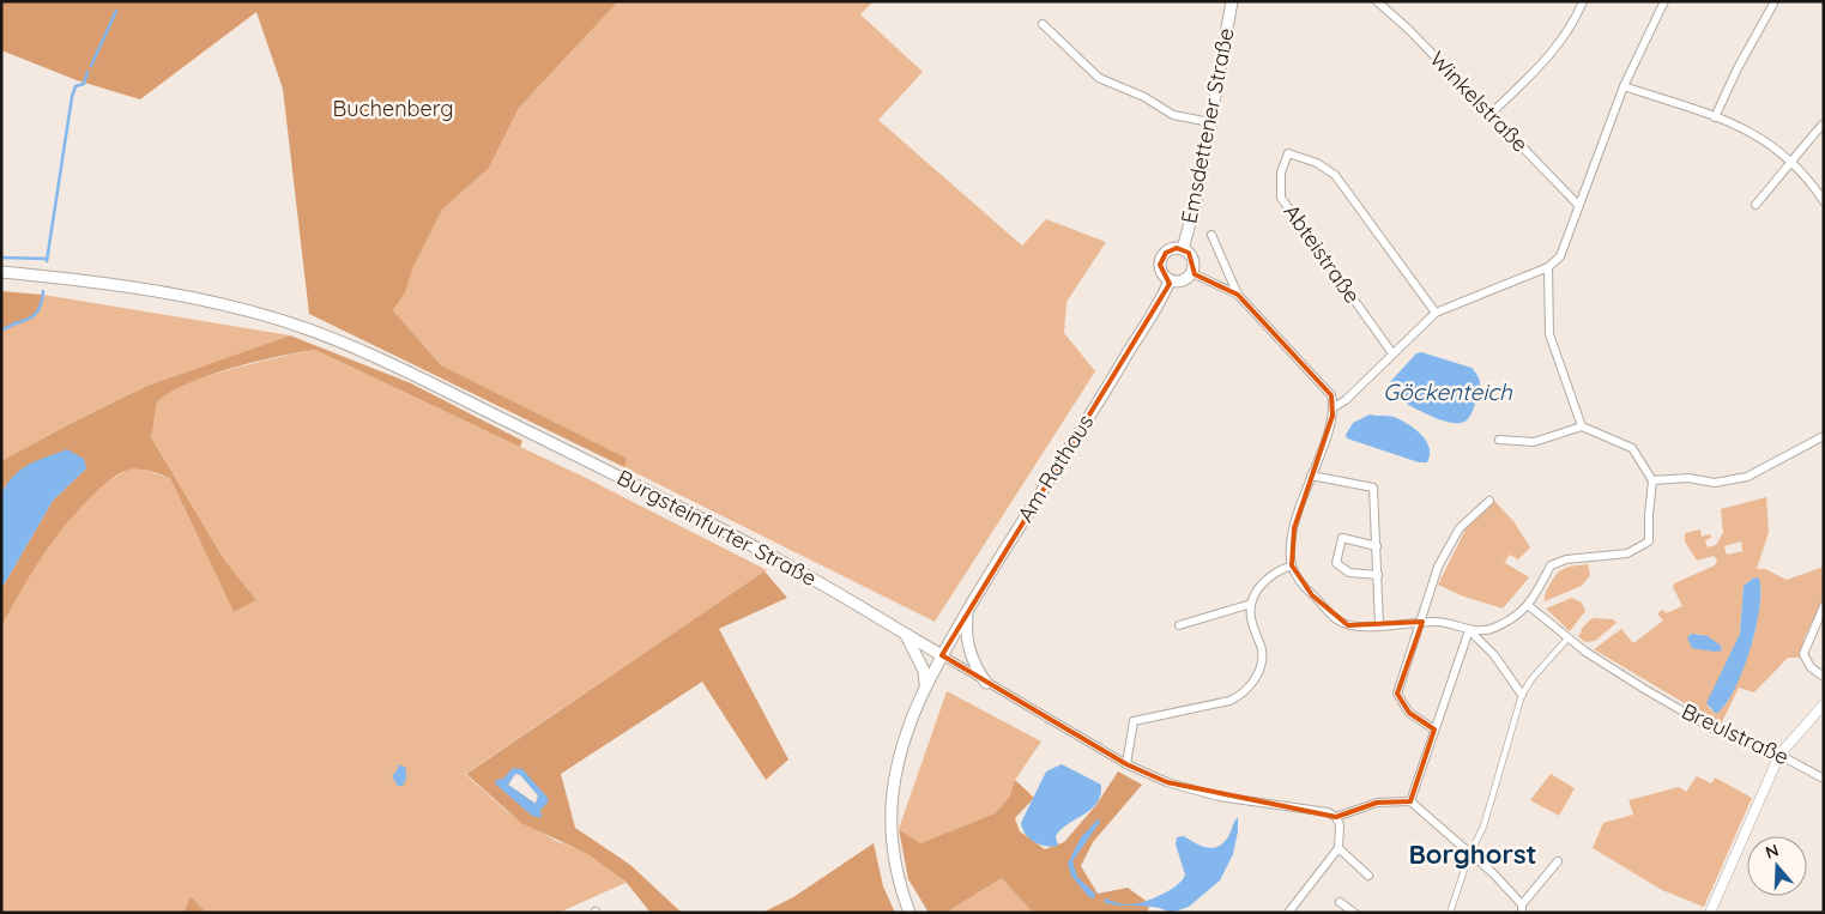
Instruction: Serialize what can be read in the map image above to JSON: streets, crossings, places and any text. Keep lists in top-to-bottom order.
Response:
{
  "streets": {
    "main road": ["Emsdettener Straße", "Am Rathaus", "Burgsteinfurter Straße"],
    "street": ["Winkelstraße", "Abteistraße", "Breulstraße"]
  },
  "crossings": [
    ["Emsdettener Straße", "Am Rathaus"],
    ["Am Rathaus", "Burgsteinfurter Straße"]
  ],
  "districts": ["Borghorst"],
  "water": ["Göckenteich"],
  "parks": ["Buchenberg"],
  "north": "top"
}
